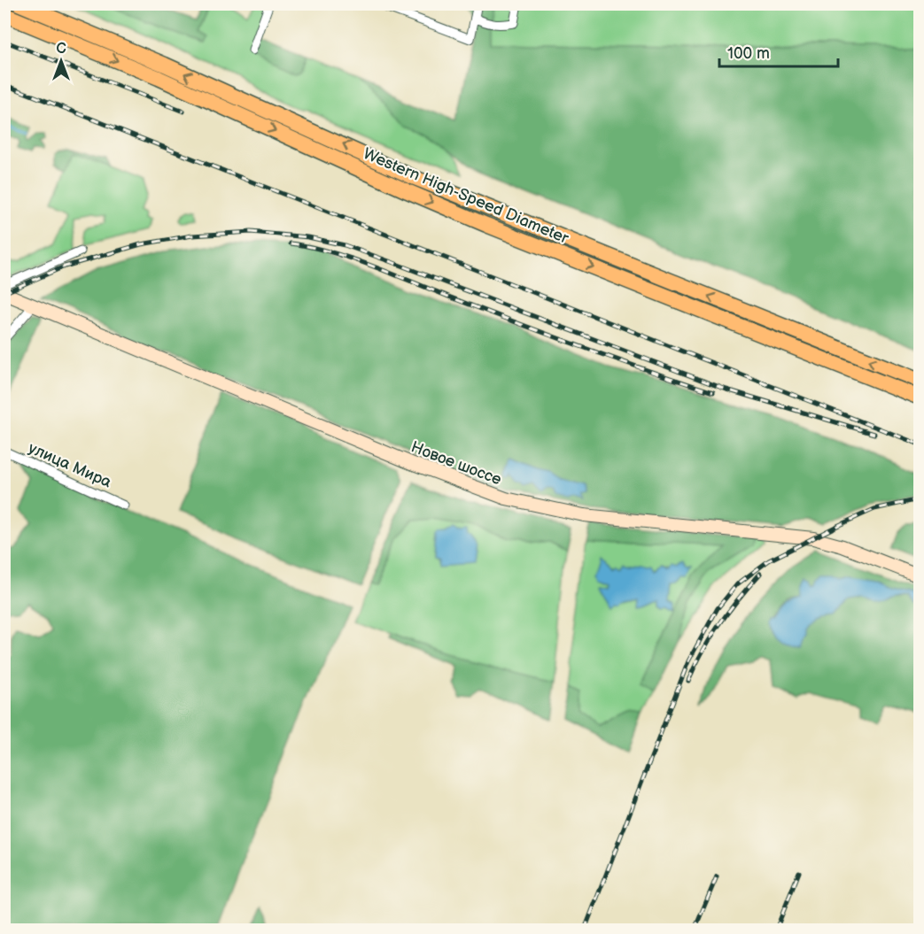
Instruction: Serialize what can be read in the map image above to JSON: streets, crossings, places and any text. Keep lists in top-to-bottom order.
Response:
{
  "streets": {
    "highway": ["Western High-Speed Diameter"],
    "main road": ["Новое шоссе"],
    "street": ["улица Мира"]
  },
  "scale_bar": "100 m",
  "north": "top"
}
